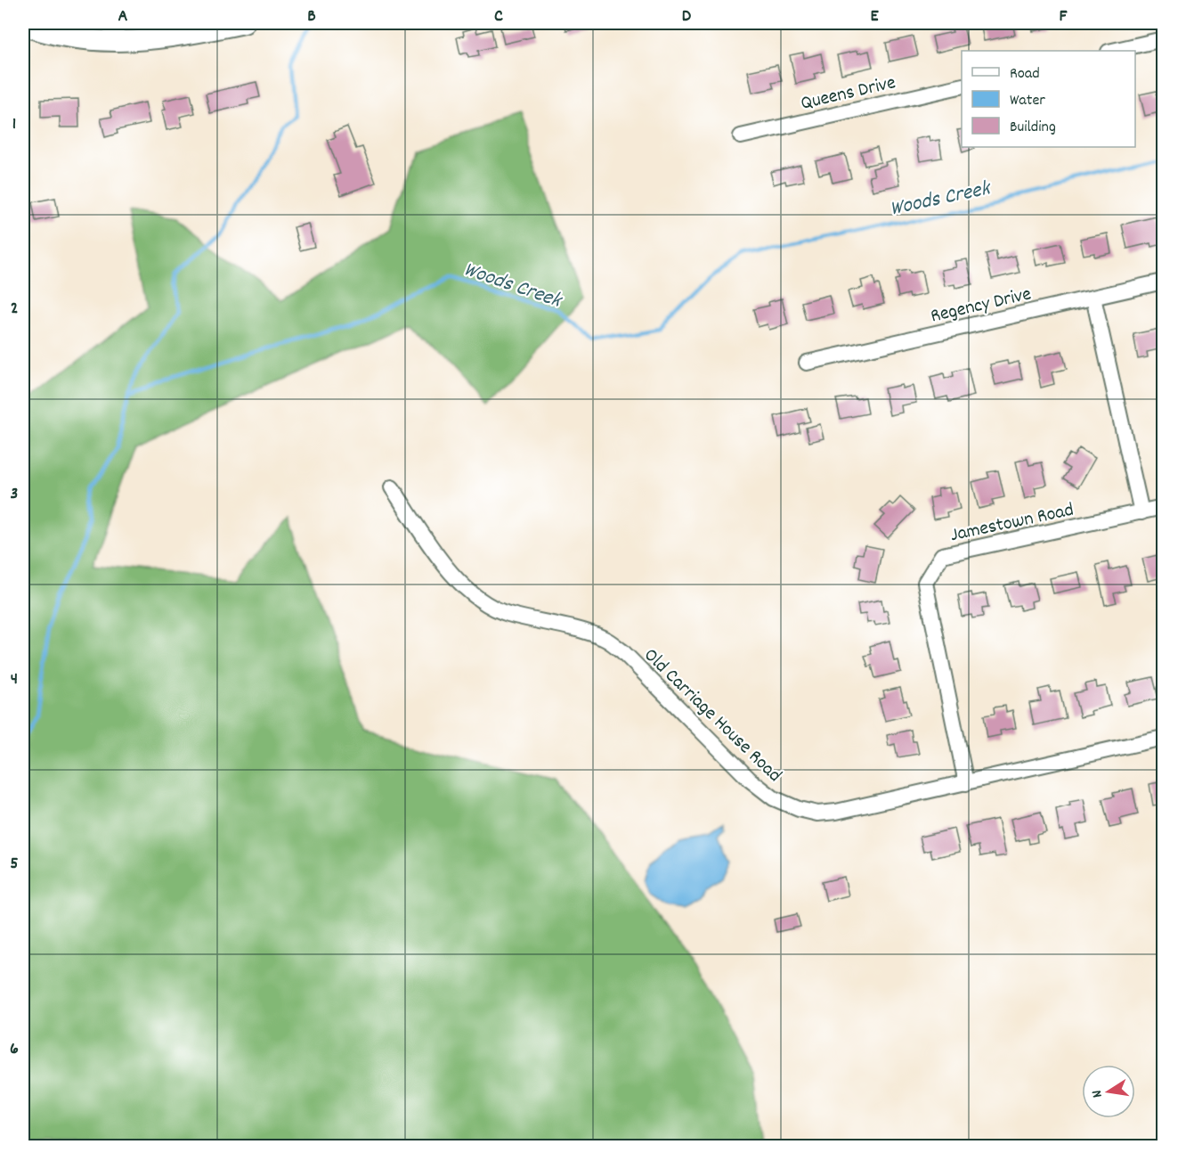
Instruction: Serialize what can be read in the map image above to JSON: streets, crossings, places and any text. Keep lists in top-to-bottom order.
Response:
{
  "streets": {
    "street": [
      "Queens Drive",
      "Regency Drive",
      "Jamestown Road",
      "Old Carriage House Road"
    ]
  },
  "crossings": [
    ["Jamestown Road", "Old Carriage House Road"]
  ],
  "water": ["Woods Creek"],
  "legend": ["Road", "Water", "Building"],
  "north": "left",
  "grid": {
    "columns": [
      "A",
      "B",
      "C",
      "D",
      "E",
      "F"
    ],
    "rows": [
      "1",
      "2",
      "3",
      "4",
      "5",
      "6"
    ]
  }
}
